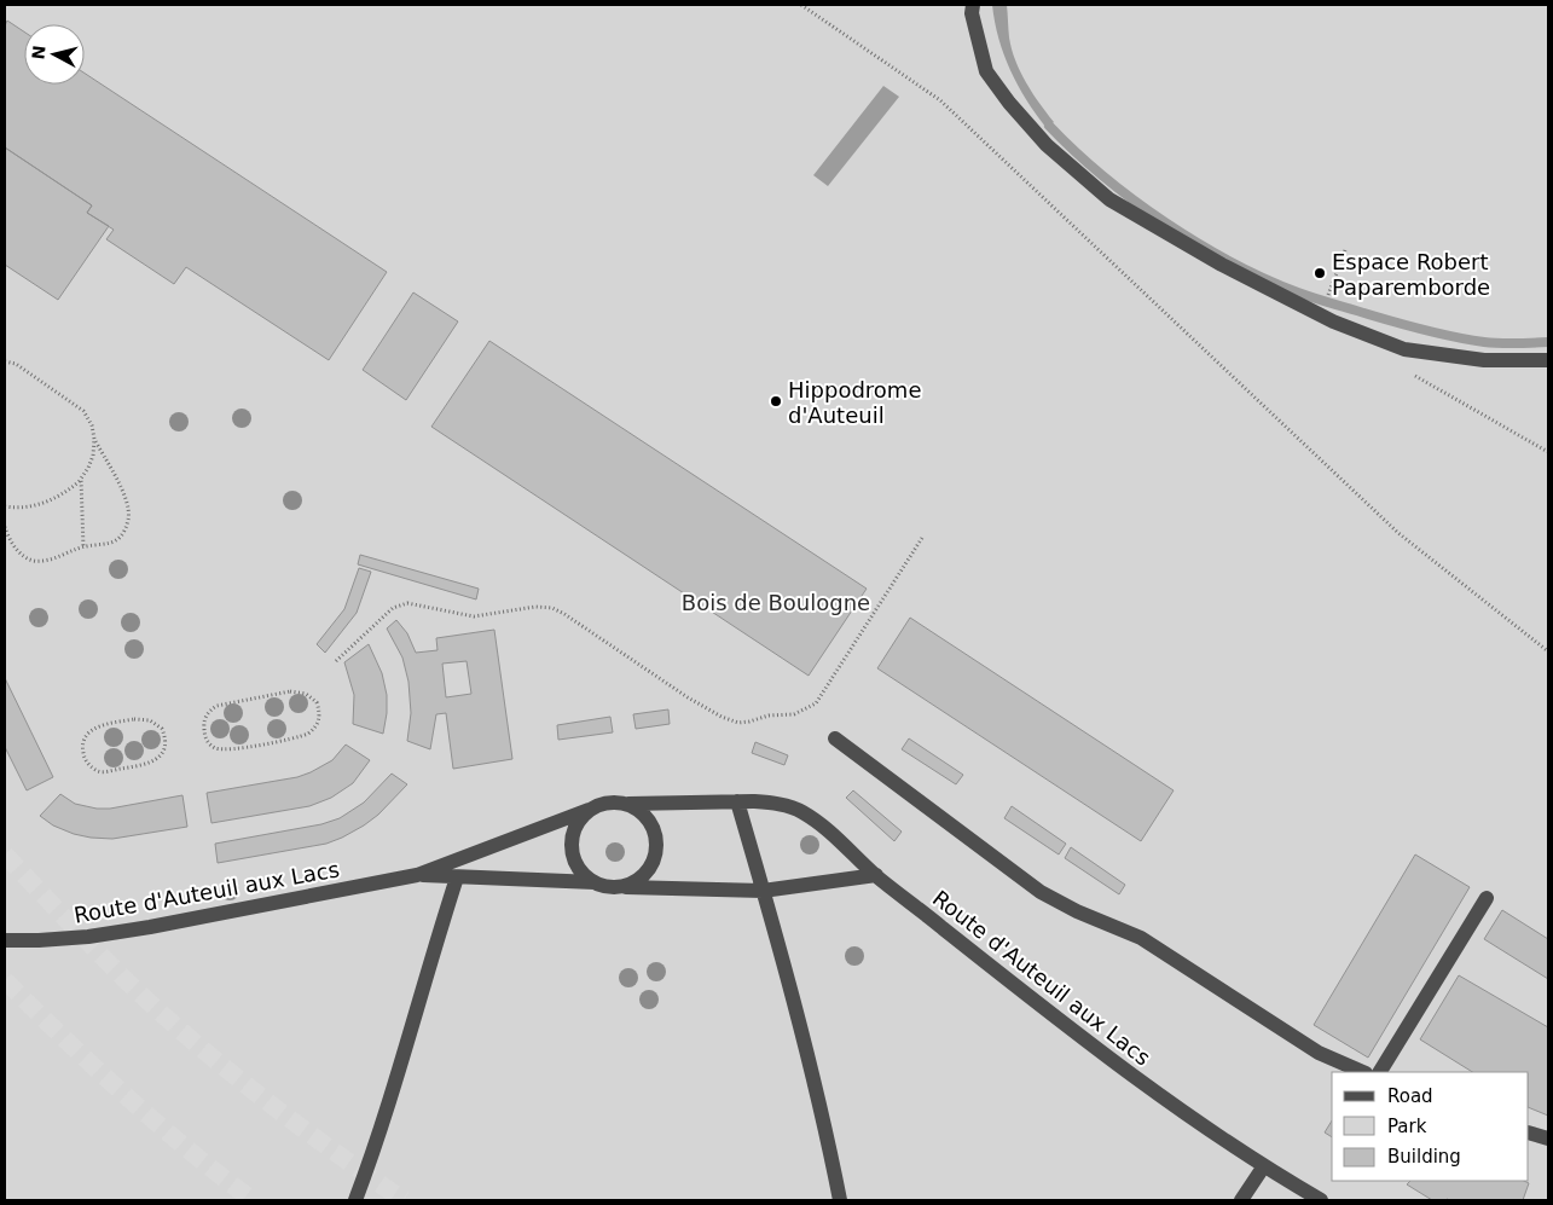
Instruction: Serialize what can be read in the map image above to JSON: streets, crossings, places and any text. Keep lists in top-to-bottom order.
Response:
{
  "streets": {
    "street": ["Route d'Auteuil aux Lacs"]
  },
  "parks": ["Bois de Boulogne"],
  "places": ["Espace Robert Paparemborde", "Hippodrome d'Auteuil"],
  "legend": ["Road", "Park", "Building"],
  "north": "left"
}
